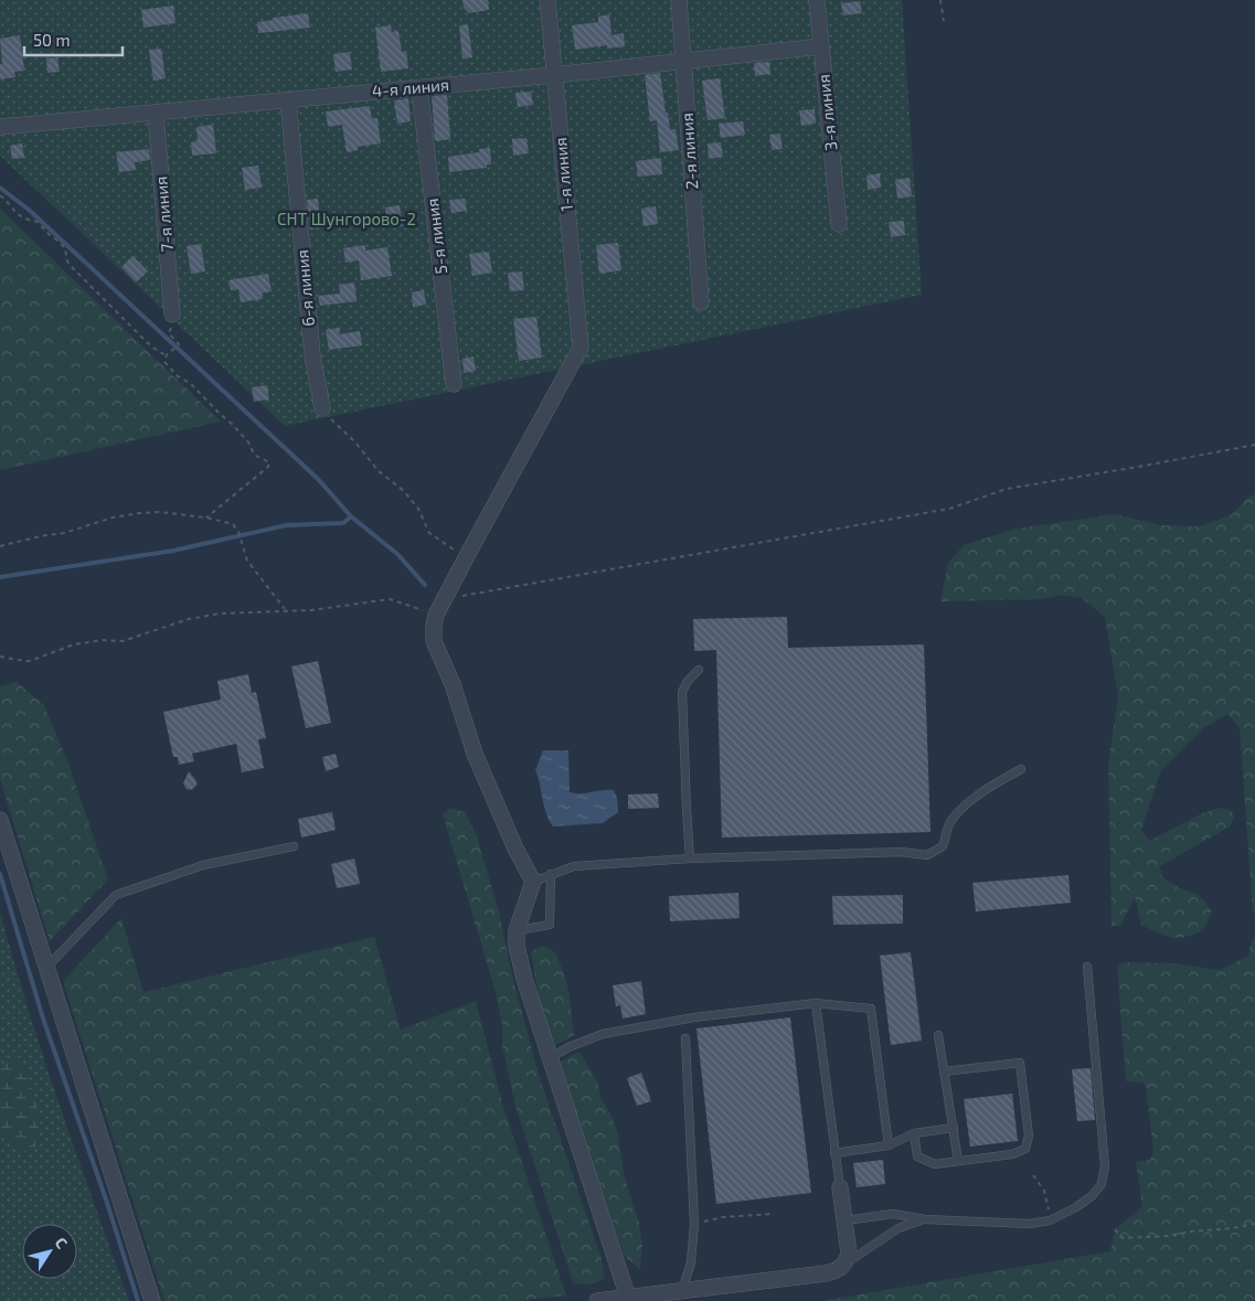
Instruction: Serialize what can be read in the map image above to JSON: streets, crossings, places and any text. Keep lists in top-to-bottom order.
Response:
{
  "streets": {
    "street": [
      "4-я линия",
      "3-я линия",
      "2-я линия",
      "1-я линия",
      "7-я линия",
      "5-я линия",
      "6-я линия"
    ]
  },
  "crossings": [
    ["4-я линия", "3-я линия"],
    ["4-я линия", "2-я линия"],
    ["4-я линия", "1-я линия"],
    ["4-я линия", "7-я линия"],
    ["4-я линия", "5-я линия"],
    ["4-я линия", "6-я линия"]
  ],
  "parks": ["СНТ Шунгорово-2"],
  "scale_bar": "50 m",
  "north": "top right"
}
